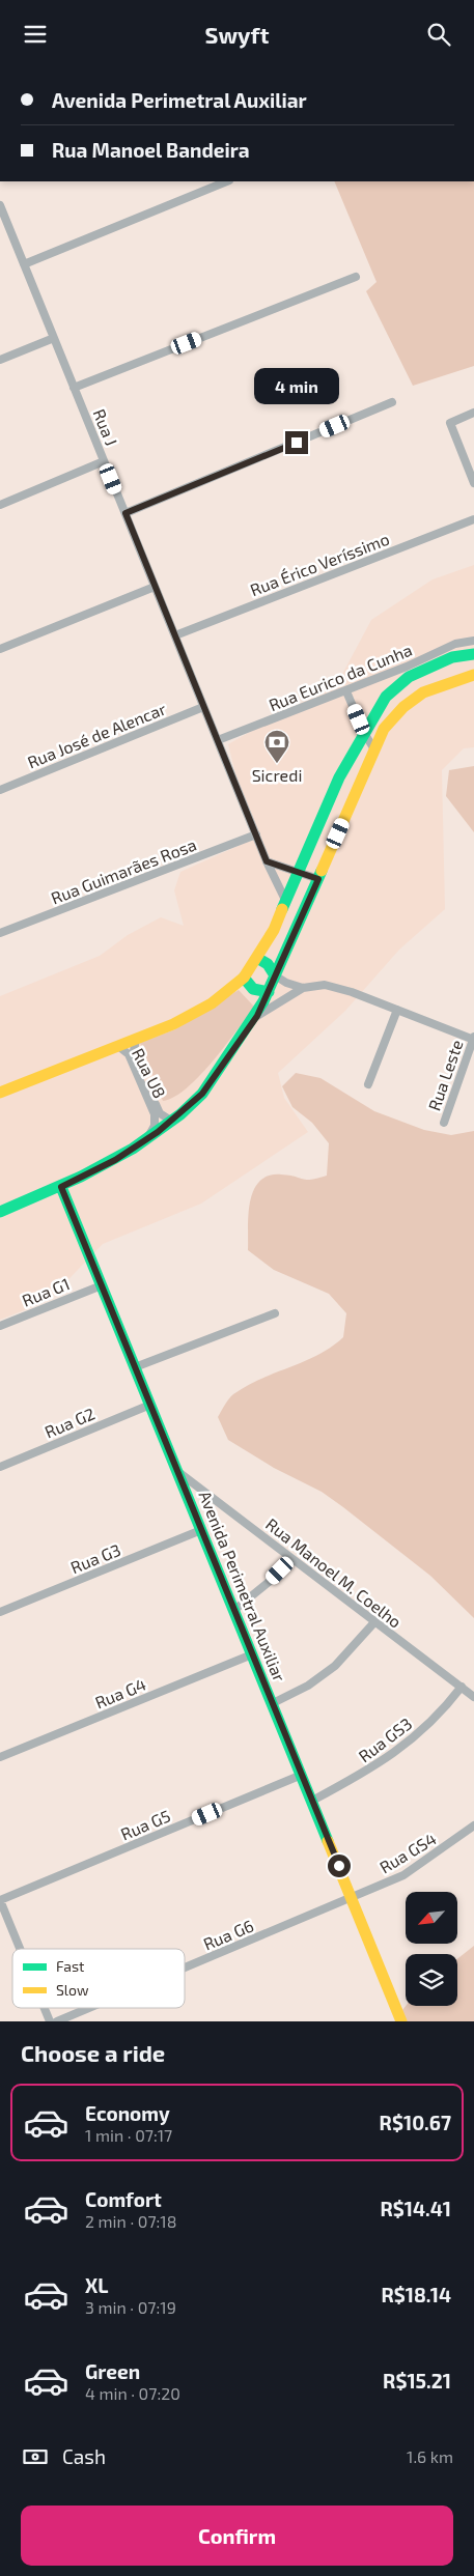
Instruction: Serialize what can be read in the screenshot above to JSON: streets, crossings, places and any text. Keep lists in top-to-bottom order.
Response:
{
  "streets": {
    "street": [
      "Rua J",
      "Rua Érico Veríssimo",
      "Rua Eurico da Cunha",
      "Rua José de Alencar",
      "Rua Guimarães Rosa",
      "Rua U8",
      "Rua Leste",
      "Rua G1",
      "Rua G2",
      "Rua G3",
      "Rua Manoel M. Coelho",
      "Avenida Perimetral Auxiliar",
      "Rua G4",
      "Rua GS3",
      "Rua G5",
      "Rua GS4",
      "Rua G6"
    ]
  },
  "crossings": [
    ["Rua J", "Rua Érico Veríssimo"],
    ["Rua J", "Rua Eurico da Cunha"],
    ["Rua J", "Rua José de Alencar"],
    ["Rua J", "Rua Guimarães Rosa"],
    ["Rua G1", "Avenida Perimetral Auxiliar"],
    ["Rua G2", "Avenida Perimetral Auxiliar"],
    ["Rua G3", "Avenida Perimetral Auxiliar"],
    ["Rua Manoel M. Coelho", "Avenida Perimetral Auxiliar"],
    ["Rua Manoel M. Coelho", "Rua GS3"],
    ["Avenida Perimetral Auxiliar", "Rua G4"],
    ["Avenida Perimetral Auxiliar", "Rua GS3"],
    ["Avenida Perimetral Auxiliar", "Rua G5"],
    ["Avenida Perimetral Auxiliar", "Rua GS4"],
    ["Avenida Perimetral Auxiliar", "Rua G6"],
    ["Rua GS4", "Rua G6"]
  ],
  "places": {
    "bank": ["Sicredi"]
  },
  "legend": ["Fast", "Slow"],
  "north": "bottom left",
  "page": {
    "header": "Swyft",
    "banner": ["Avenida Perimetral Auxiliar", "Rua Manoel Bandeira"],
    "bubble": "4 min",
    "heading": "Choose a ride",
    "list": [
      {
        "name": "Economy",
        "note": "1 min · 07:17",
        "value": "R$10.67"
      },
      {
        "name": "Comfort",
        "note": "2 min · 07:18",
        "value": "R$14.41"
      },
      {
        "name": "XL",
        "note": "3 min · 07:19",
        "value": "R$18.14"
      },
      {
        "name": "Green",
        "note": "4 min · 07:20",
        "value": "R$15.21"
      }
    ],
    "pay": ["Cash", "1.6 km"],
    "buttons": "Confirm"
  }
}
